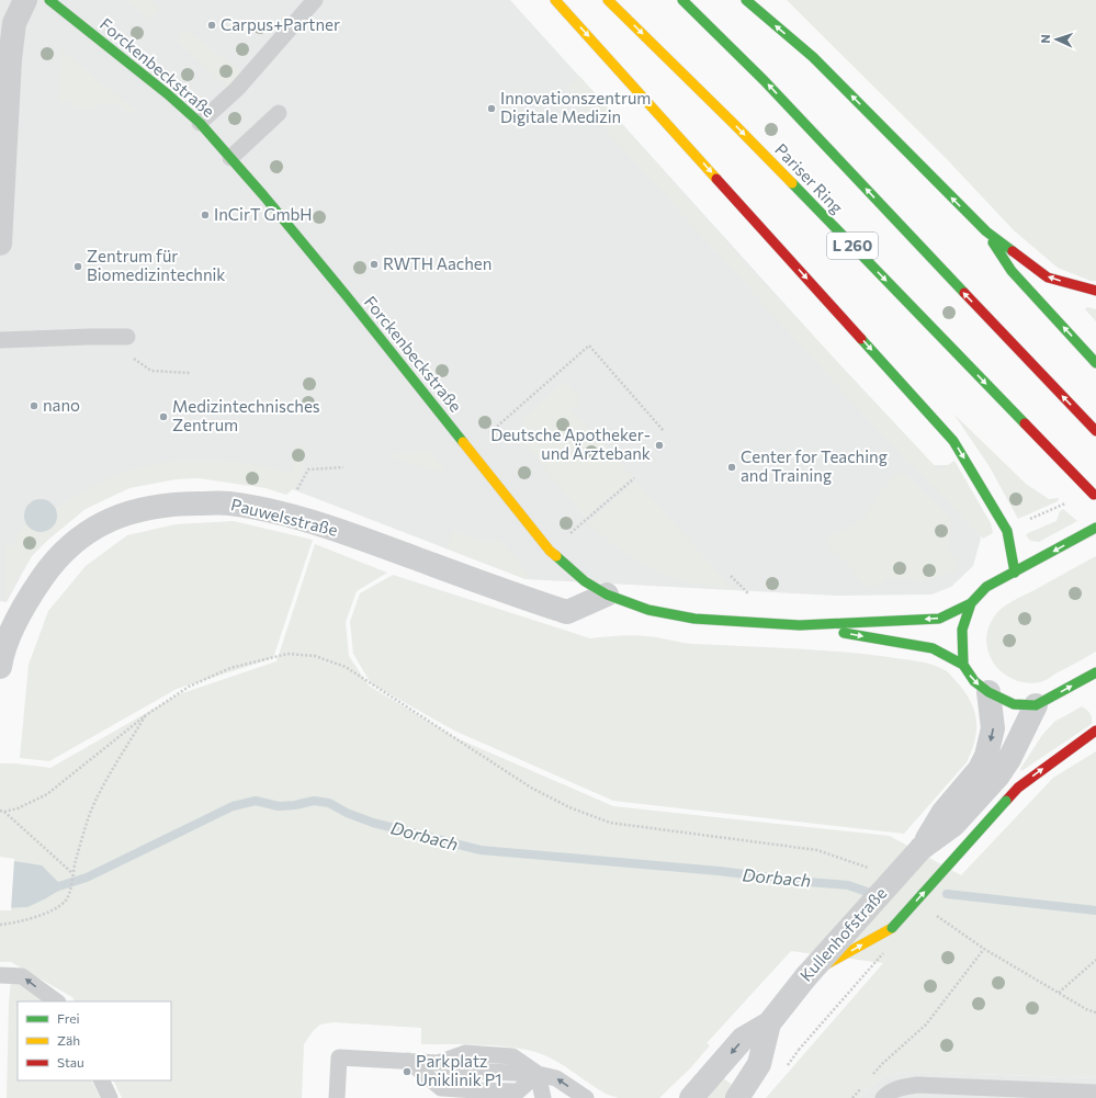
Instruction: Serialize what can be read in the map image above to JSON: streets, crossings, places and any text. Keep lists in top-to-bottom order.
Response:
{
  "streets": {
    "main road": ["Forckenbeckstraße", "Pariser Ring", "L 260"],
    "street": ["Pauwelsstraße", "Kullenhofstraße"]
  },
  "crossings": [
    ["Forckenbeckstraße", "Pauwelsstraße"]
  ],
  "water": ["Dorbach"],
  "places": [
    "Carpus+Partner",
    "Innovationszentrum Digitale Medizin",
    "InCirT GmbH",
    "RWTH Aachen",
    "Zentrum für Biomedizintechnik",
    "nano",
    "Medizintechnisches Zentrum",
    "Deutsche Apotheker- und Ärztebank",
    "Center for Teaching and Training",
    "Parkplatz Uniklinik P1"
  ],
  "legend": ["Frei", "Zäh", "Stau"],
  "north": "left"
}
